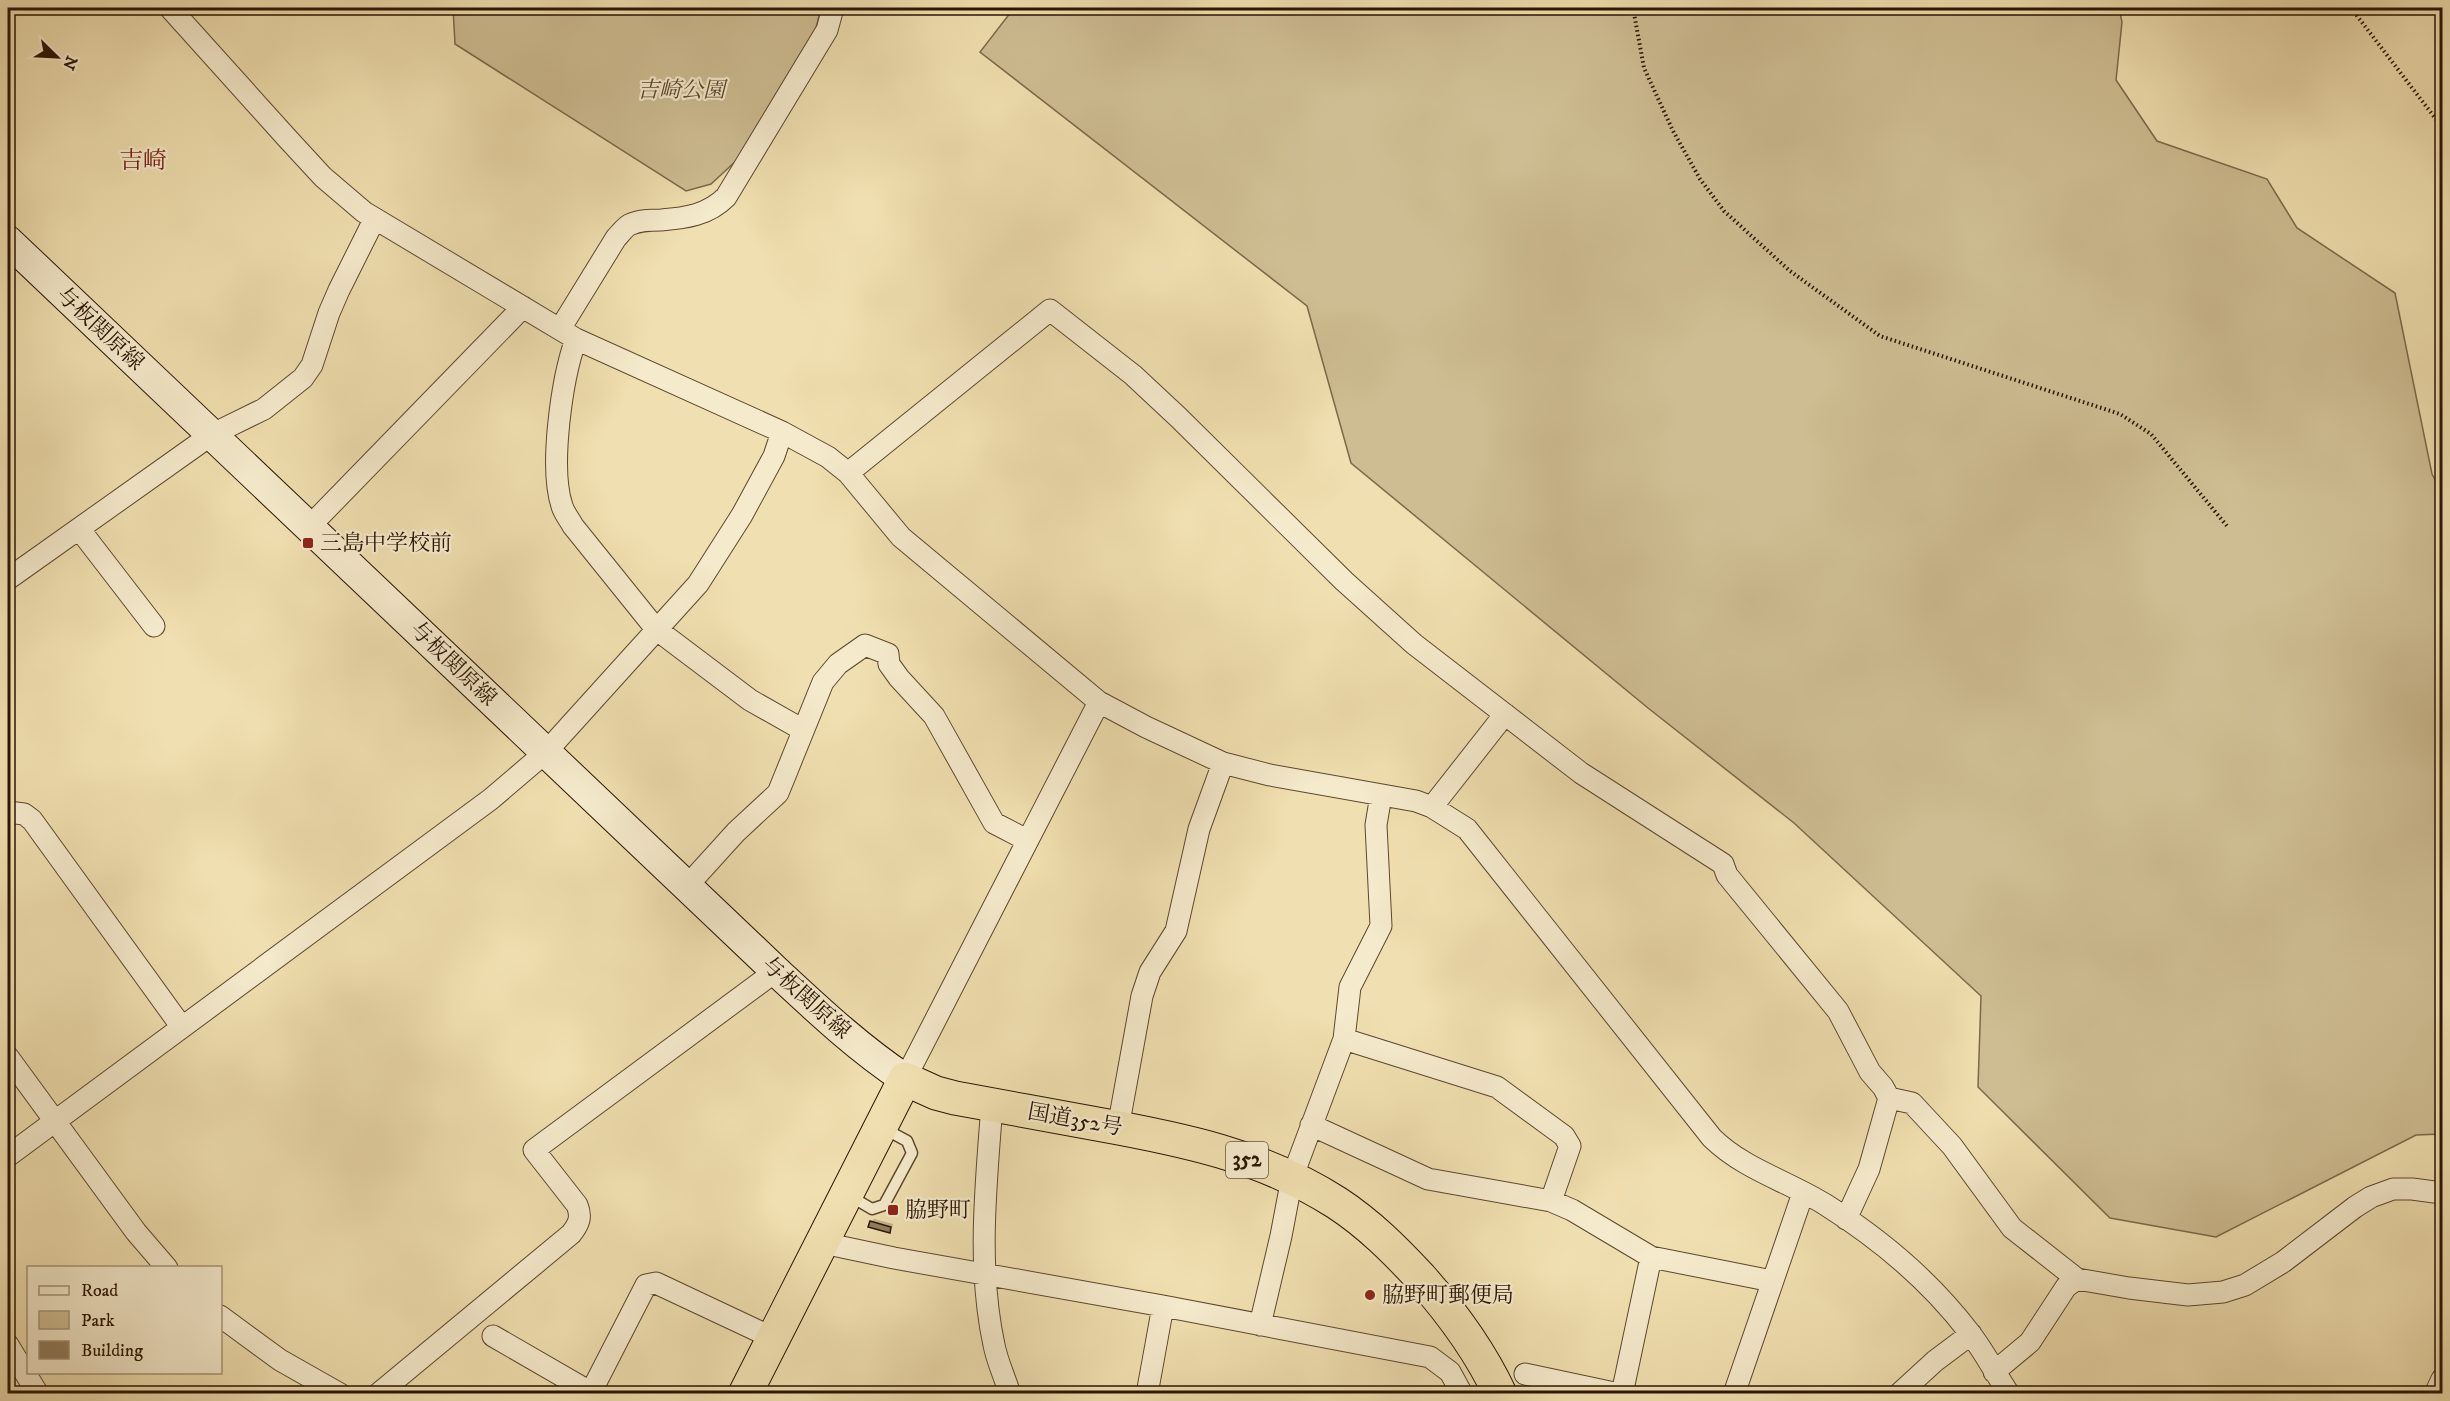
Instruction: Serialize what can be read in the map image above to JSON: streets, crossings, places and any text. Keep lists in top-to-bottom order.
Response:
{
  "streets": {
    "highway": ["国道352号", "352"],
    "main road": ["与板関原線"]
  },
  "crossings": [
    ["与板関原線", "国道352号"]
  ],
  "districts": ["吉崎"],
  "parks": ["吉崎公園"],
  "places": {
    "transit": ["三島中学校前", "脇野町"],
    "other": ["脇野町郵便局"]
  },
  "legend": ["Road", "Park", "Building"],
  "north": "bottom right"
}
